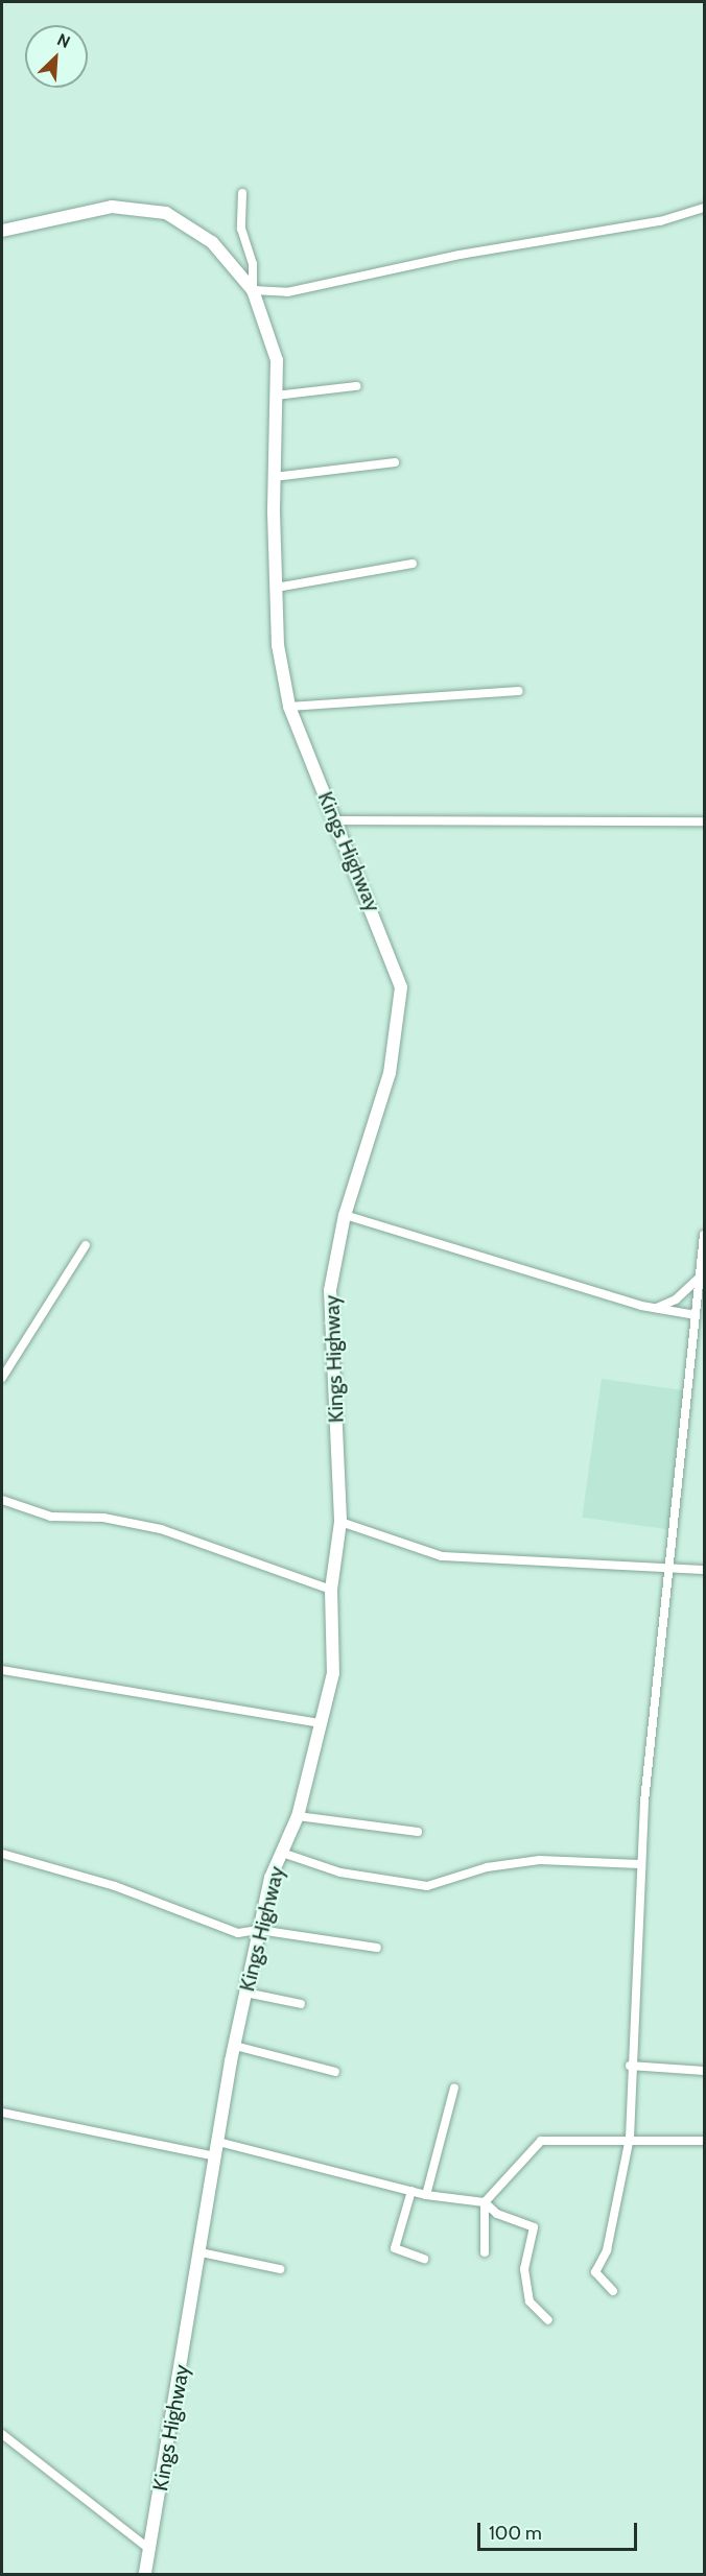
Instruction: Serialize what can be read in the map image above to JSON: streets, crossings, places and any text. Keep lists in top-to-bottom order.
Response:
{
  "streets": {
    "street": ["Kings Highway"]
  },
  "scale_bar": "100 m",
  "north": "top right"
}
